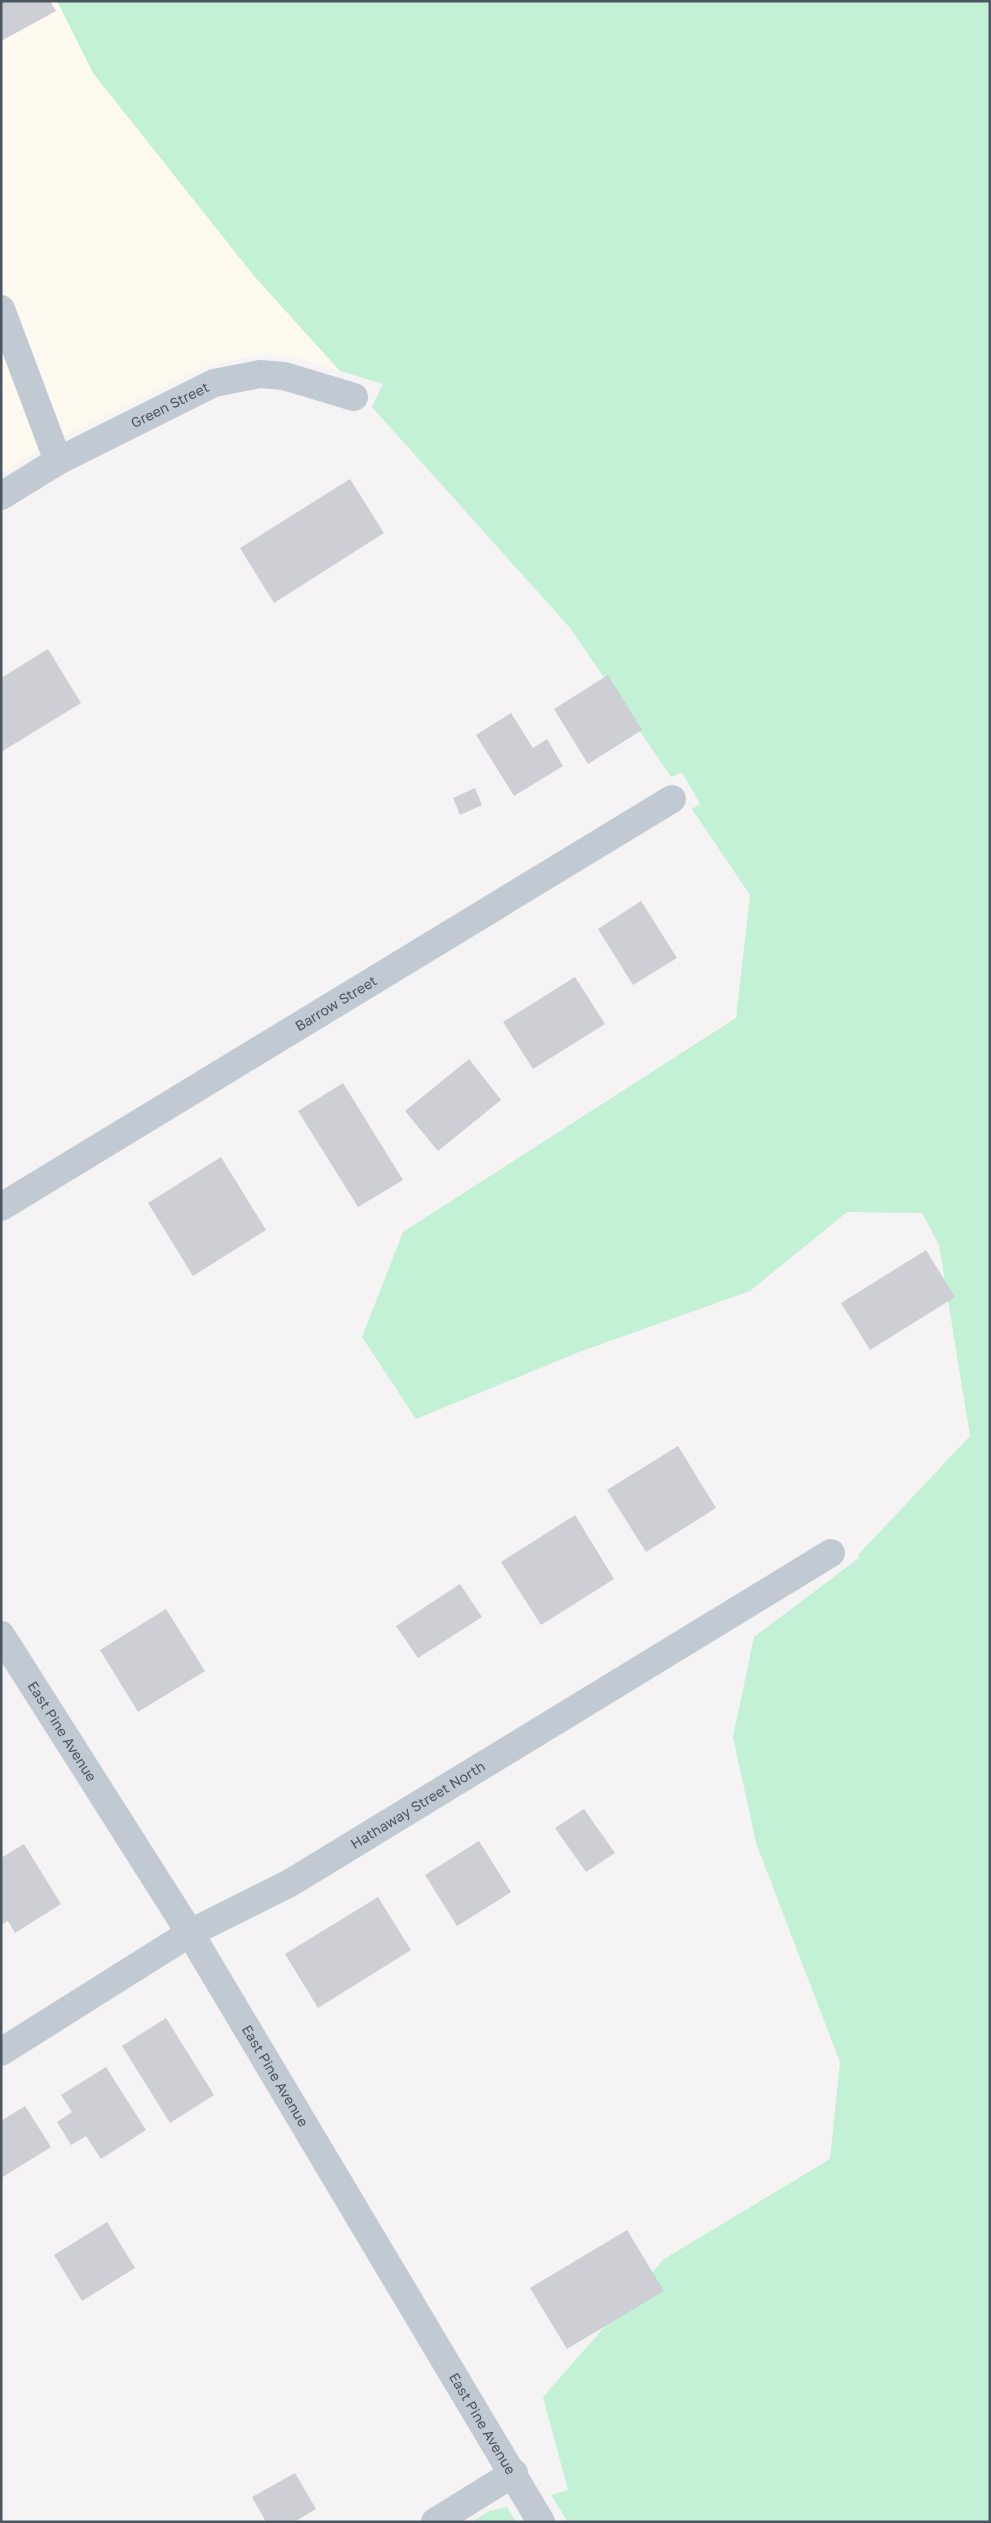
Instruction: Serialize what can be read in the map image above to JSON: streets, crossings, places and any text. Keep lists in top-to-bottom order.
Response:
{
  "streets": {
    "street": [
      "Green Street",
      "Barrow Street",
      "East Pine Avenue",
      "Hathaway Street North"
    ]
  },
  "crossings": [
    ["East Pine Avenue", "Hathaway Street North"]
  ]
}
